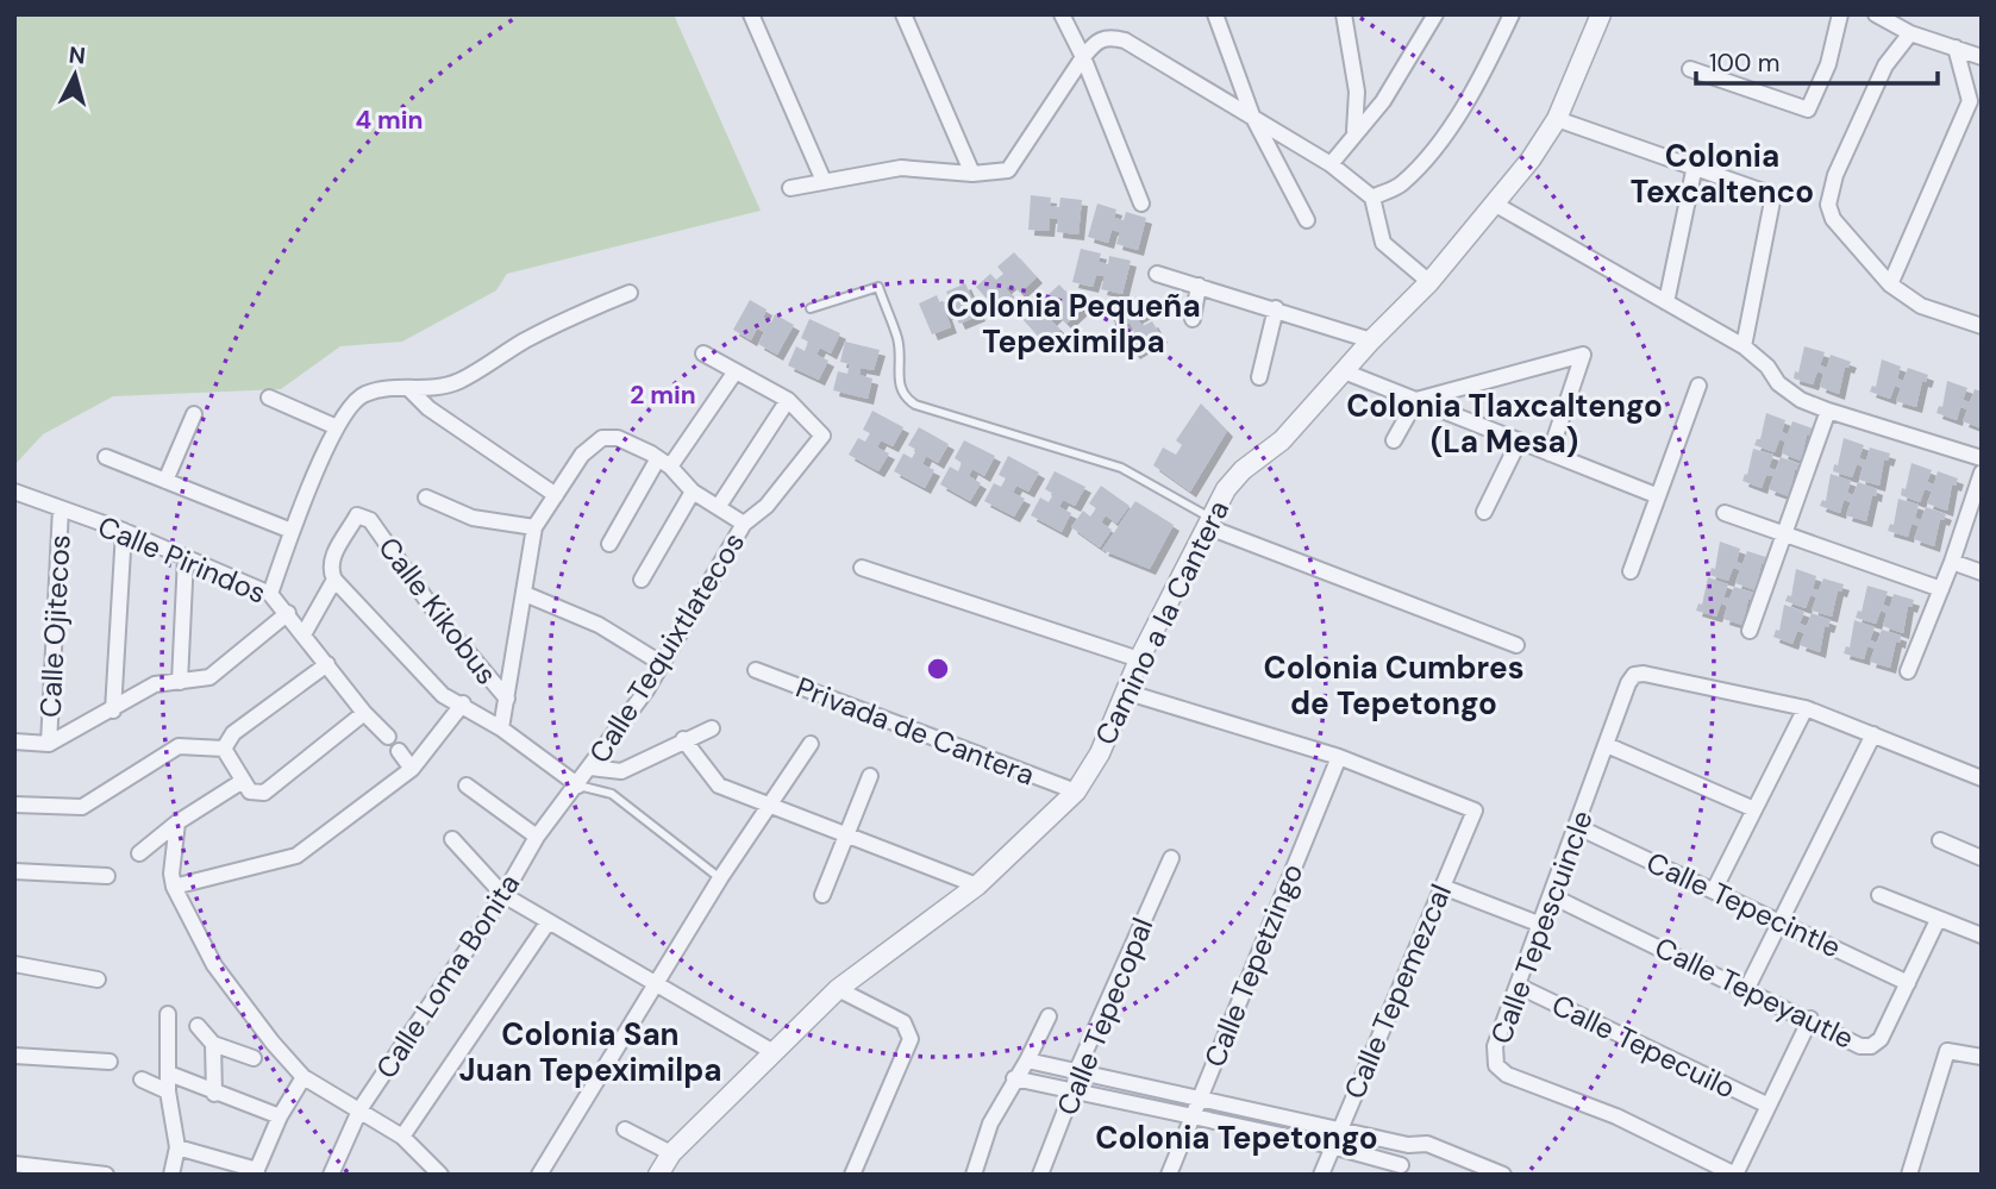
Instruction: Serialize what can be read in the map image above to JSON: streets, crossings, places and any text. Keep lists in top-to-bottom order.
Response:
{
  "streets": {
    "street": [
      "Calle Pirindos",
      "Calle Kikobus",
      "Camino a la Cantera",
      "Calle Ojitecos",
      "Calle Tequixtlatecos",
      "Privada de Cantera",
      "Calle Tepecintle",
      "Calle Tepescuincle",
      "Calle Tepetzingo",
      "Calle Loma Bonita",
      "Calle Tepemezcal",
      "Calle Tepeyautle",
      "Calle Tepecopal",
      "Calle Tepecuilo"
    ]
  },
  "crossings": [
    ["Calle Pirindos", "Calle Kikobus"],
    ["Calle Pirindos", "Calle Ojitecos"],
    ["Camino a la Cantera", "Privada de Cantera"],
    ["Calle Tequixtlatecos", "Calle Loma Bonita"],
    ["Calle Tepecintle", "Calle Tepescuincle"],
    ["Calle Tepecintle", "Calle Tepeyautle"],
    ["Calle Tepescuincle", "Calle Tepeyautle"],
    ["Calle Tepescuincle", "Calle Tepecuilo"],
    ["Calle Tepetzingo", "Calle Tepemezcal"]
  ],
  "districts": [
    "Colonia Texcaltenco",
    "Colonia Pequeña Tepeximilpa",
    "Colonia Tlaxcaltengo (La Mesa)",
    "Colonia Cumbres de Tepetongo",
    "Colonia San Juan Tepeximilpa",
    "Colonia Tepetongo"
  ],
  "scale_bar": "100 m",
  "north": "top",
  "rings": ["4 min", "2 min"]
}
